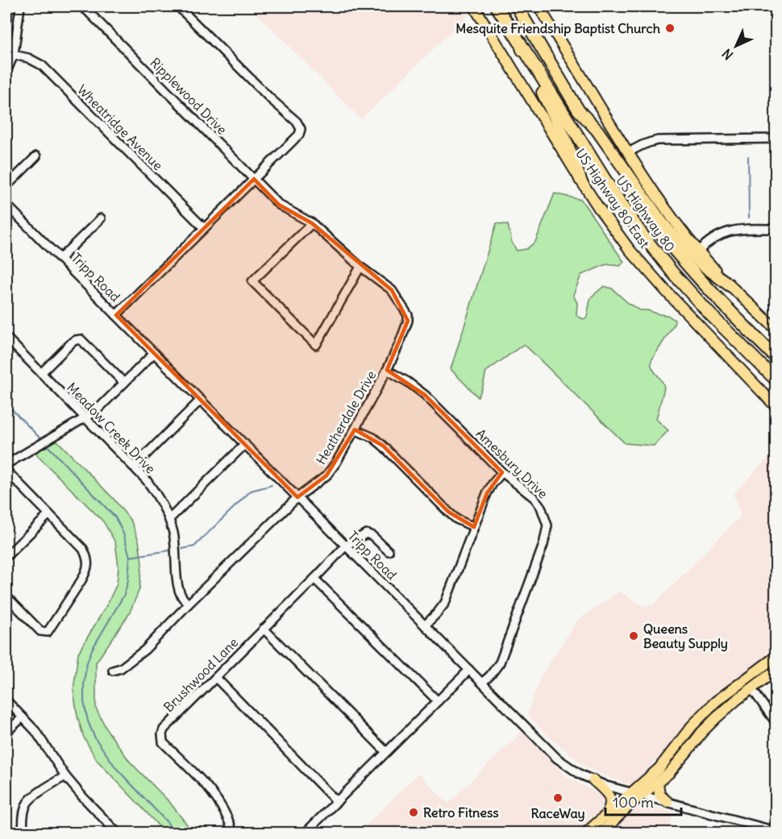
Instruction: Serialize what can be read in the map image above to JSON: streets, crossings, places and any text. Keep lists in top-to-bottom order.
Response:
{
  "streets": {
    "highway": ["US Highway 80"],
    "main road": ["US Highway 80 East"],
    "street": [
      "Ripplewood Drive",
      "Wheatridge Avenue",
      "Tripp Road",
      "Heatherdale Drive",
      "Meadow Creek Drive",
      "Amesbury Drive",
      "Brushwood Lane"
    ]
  },
  "crossings": [
    ["Ripplewood Drive", "Heatherdale Drive"],
    ["Tripp Road", "Heatherdale Drive"],
    ["Tripp Road", "Amesbury Drive"],
    ["Tripp Road", "Brushwood Lane"],
    ["Heatherdale Drive", "Meadow Creek Drive"],
    ["Heatherdale Drive", "Amesbury Drive"]
  ],
  "places": [
    "Mesquite Friendship Baptist Church",
    "Queens Beauty Supply",
    "RaceWay",
    "Retro Fitness"
  ],
  "scale_bar": "100 m",
  "north": "bottom left"
}
